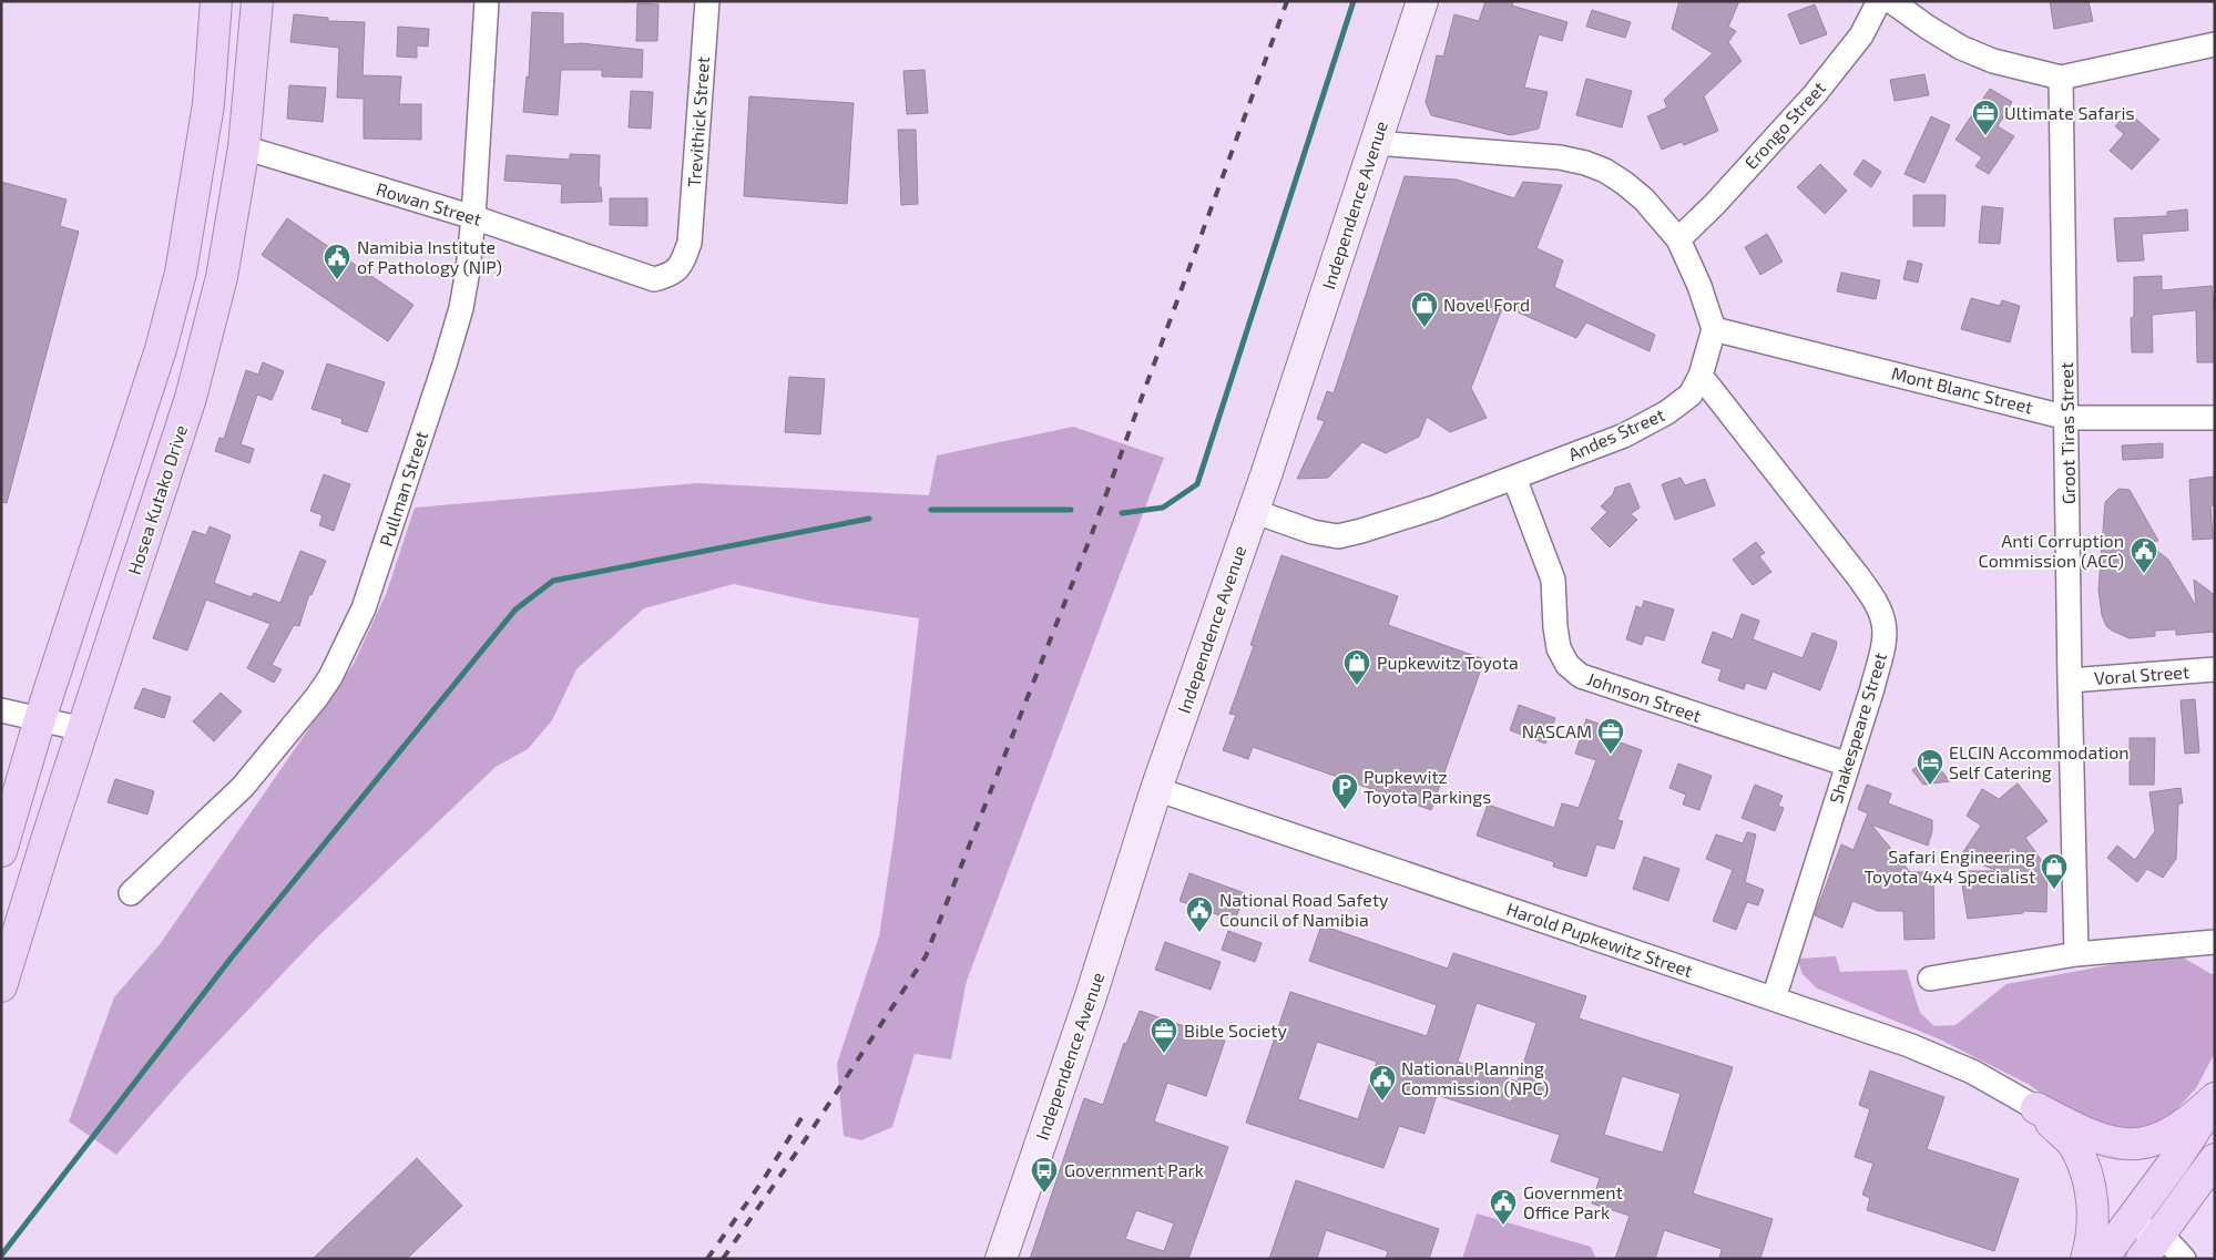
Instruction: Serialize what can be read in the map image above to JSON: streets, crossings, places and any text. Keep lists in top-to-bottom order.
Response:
{
  "streets": {
    "main road": ["Independence Avenue", "Hosea Kutako Drive"],
    "street": [
      "Trevithick Street",
      "Erongo Street",
      "Rowan Street",
      "Mont Blanc Street",
      "Groot Tiras Street",
      "Andes Street",
      "Pullman Street",
      "Voral Street",
      "Johnson Street",
      "Shakespeare Street",
      "Harold Pupkewitz Street"
    ]
  },
  "crossings": [
    ["Trevithick Street", "Rowan Street"],
    ["Rowan Street", "Pullman Street"],
    ["Rowan Street", "Hosea Kutako Drive"],
    ["Independence Avenue", "Andes Street"],
    ["Independence Avenue", "Harold Pupkewitz Street"],
    ["Mont Blanc Street", "Groot Tiras Street"],
    ["Mont Blanc Street", "Andes Street"],
    ["Groot Tiras Street", "Voral Street"],
    ["Andes Street", "Johnson Street"],
    ["Andes Street", "Shakespeare Street"],
    ["Johnson Street", "Shakespeare Street"],
    ["Shakespeare Street", "Harold Pupkewitz Street"]
  ],
  "places": {
    "office": ["Ultimate Safaris", "NASCAM", "Bible Society"],
    "public building": [
      "Namibia Institute of Pathology (NIP)",
      "Anti Corruption Commission (ACC)",
      "National Road Safety Council of Namibia",
      "National Planning Commission (NPC)",
      "Government Office Park"
    ],
    "shop": ["Novel Ford", "Pupkewitz Toyota", "Safari Engineering Toyota 4x4 Specialist"],
    "hotel": ["ELCIN Accommodation Self Catering"],
    "parking": ["Pupkewitz Toyota Parkings"],
    "bus stop": ["Government Park"]
  }
}
